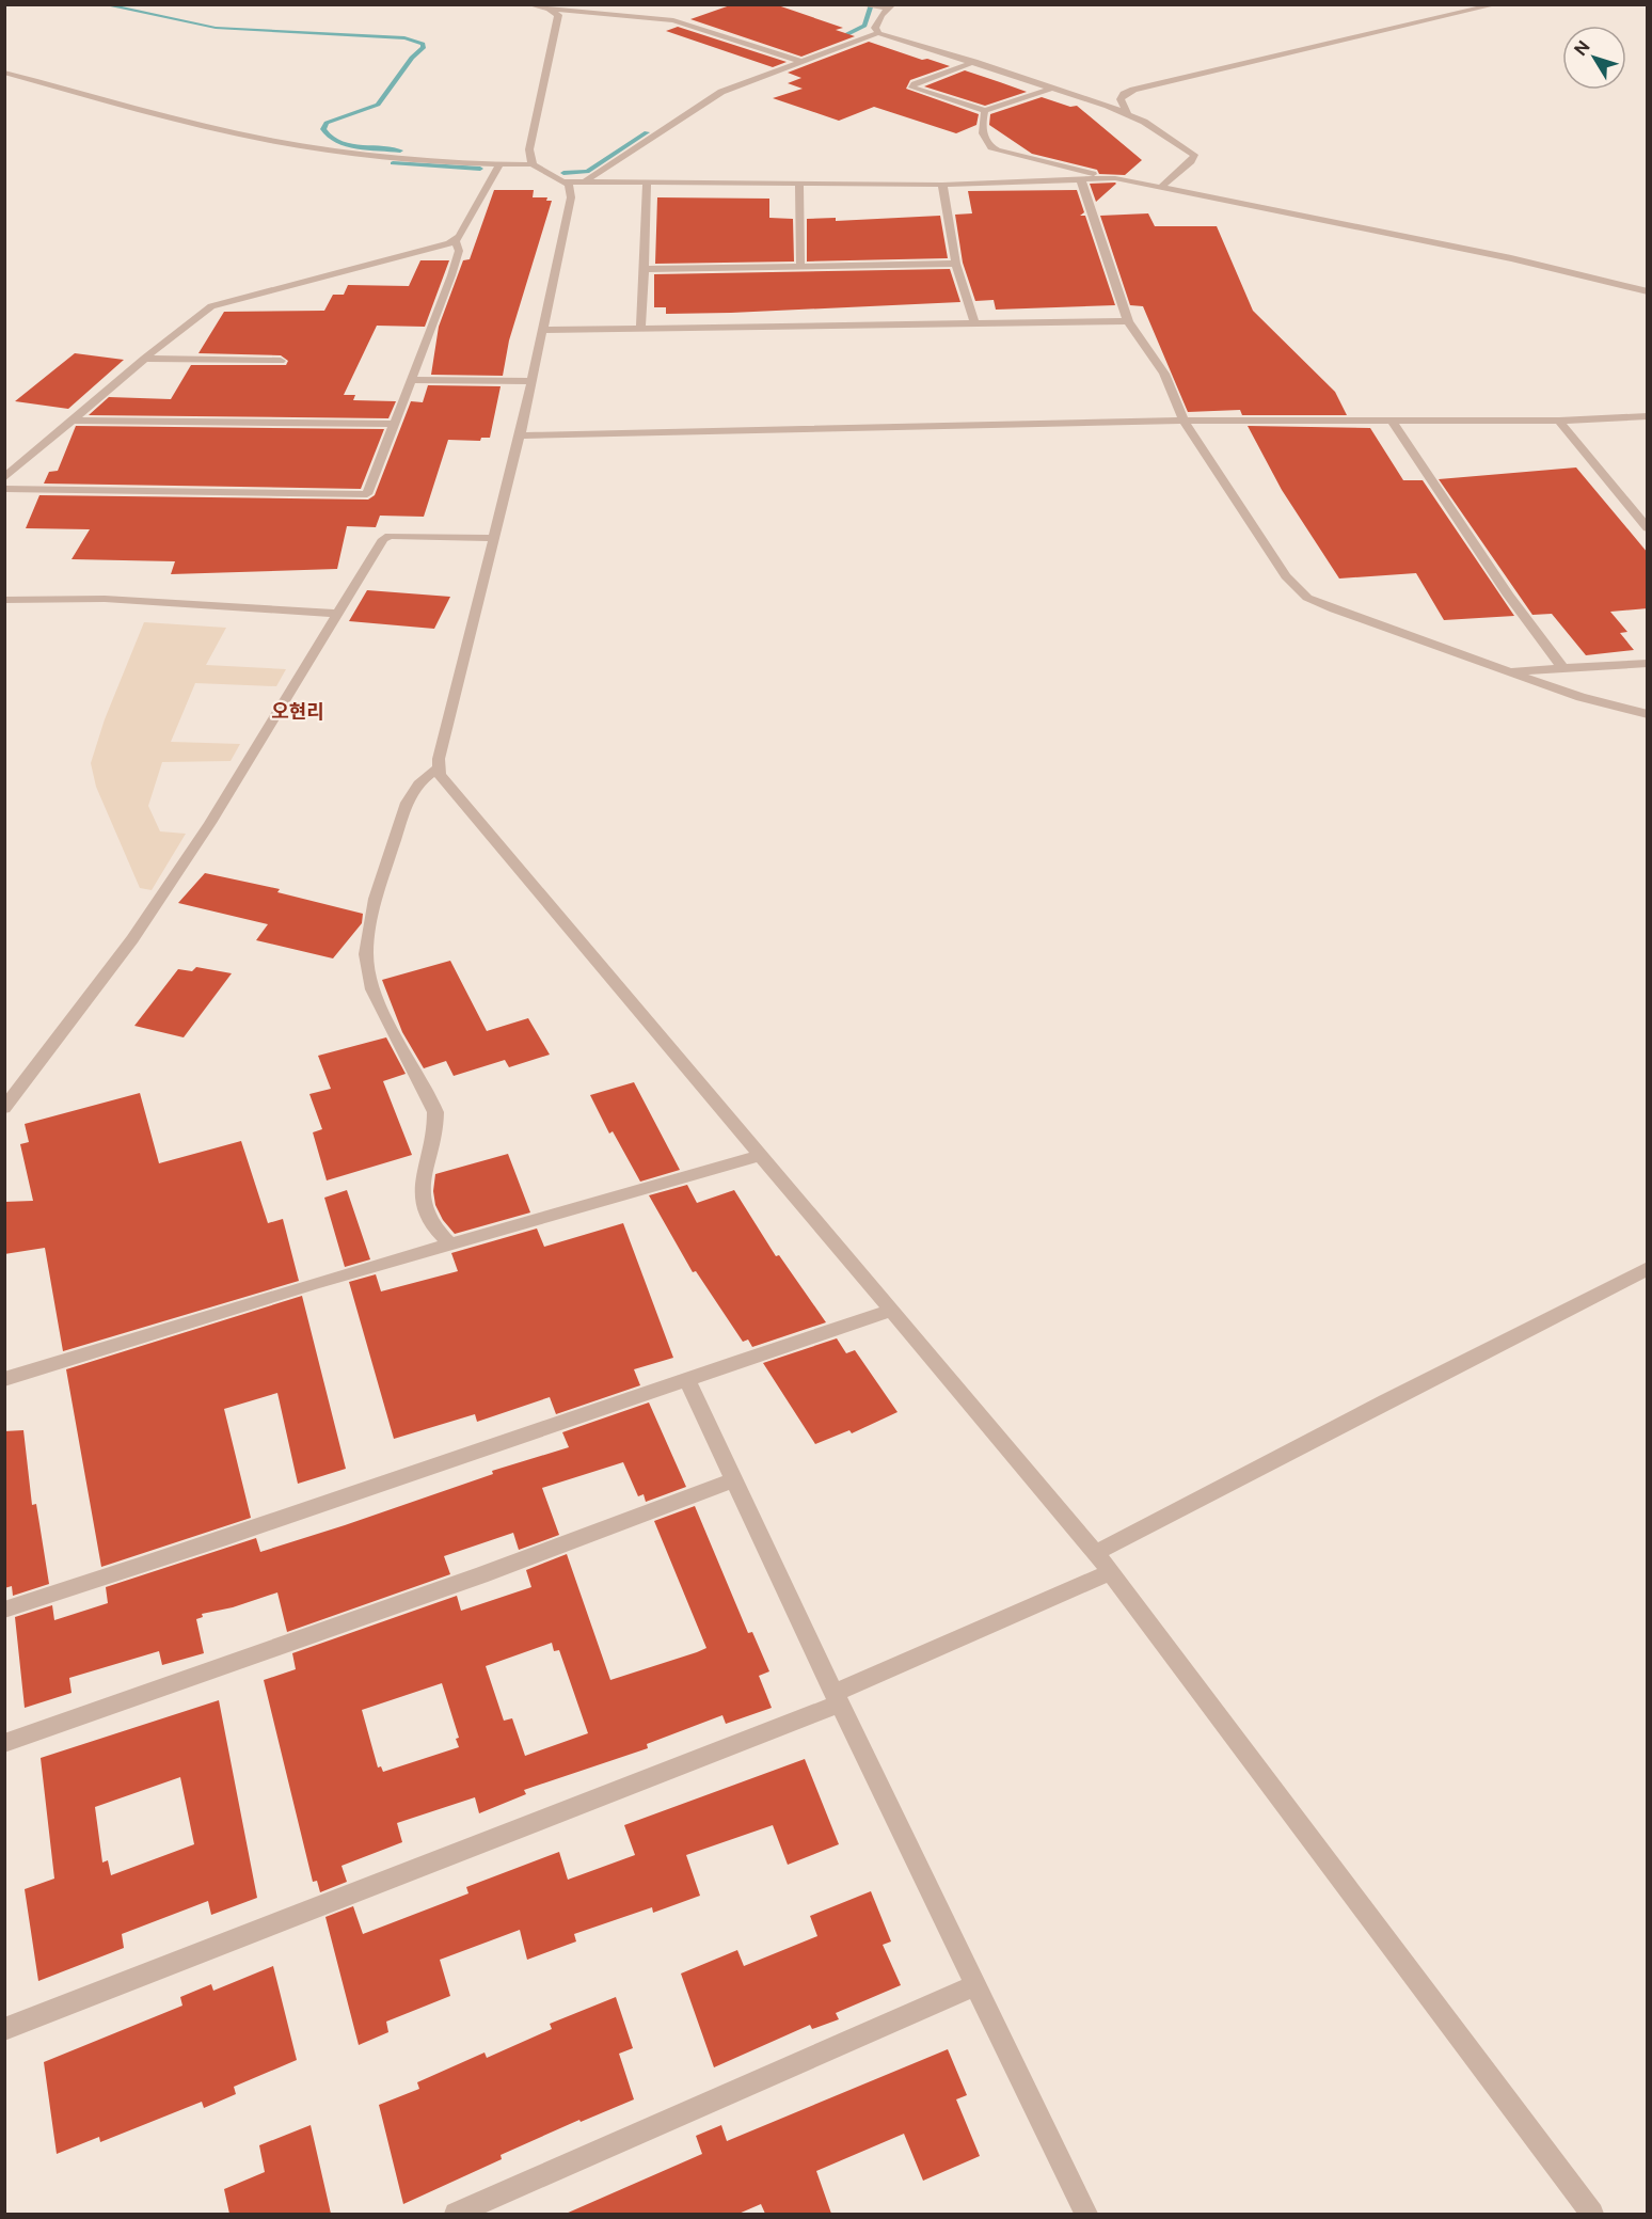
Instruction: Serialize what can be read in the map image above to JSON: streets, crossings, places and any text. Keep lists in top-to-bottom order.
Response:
{
  "districts": ["오현리"],
  "north": "top left"
}
